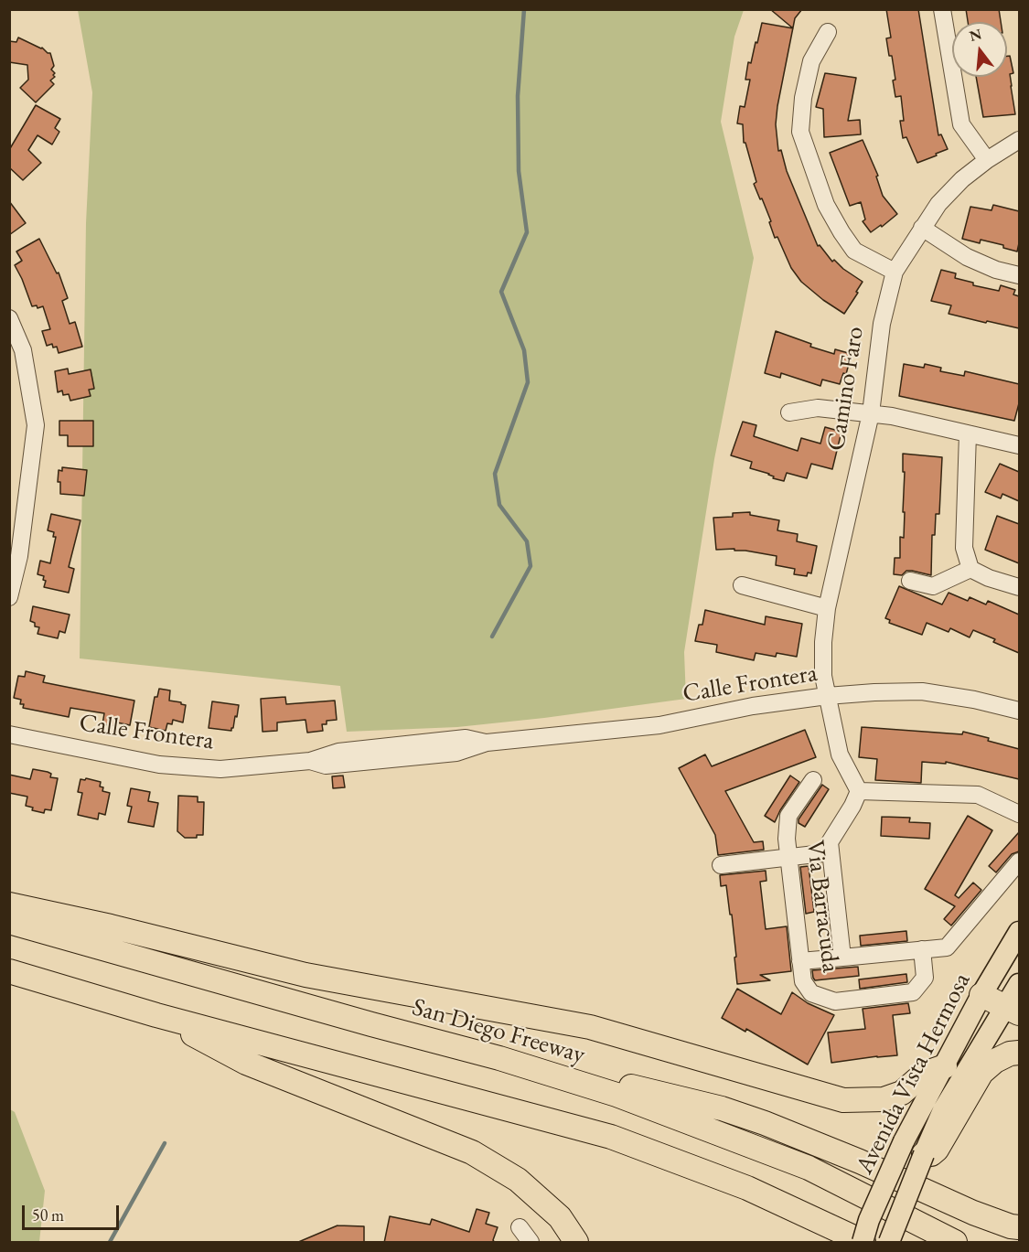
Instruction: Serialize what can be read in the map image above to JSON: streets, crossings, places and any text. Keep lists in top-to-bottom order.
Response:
{
  "streets": {
    "highway": ["San Diego Freeway"],
    "main road": ["Avenida Vista Hermosa"],
    "street": ["Camino Faro", "Calle Frontera", "Via Barracuda"]
  },
  "crossings": [
    ["Camino Faro", "Calle Frontera"]
  ],
  "scale_bar": "50 m",
  "north": "top"
}
